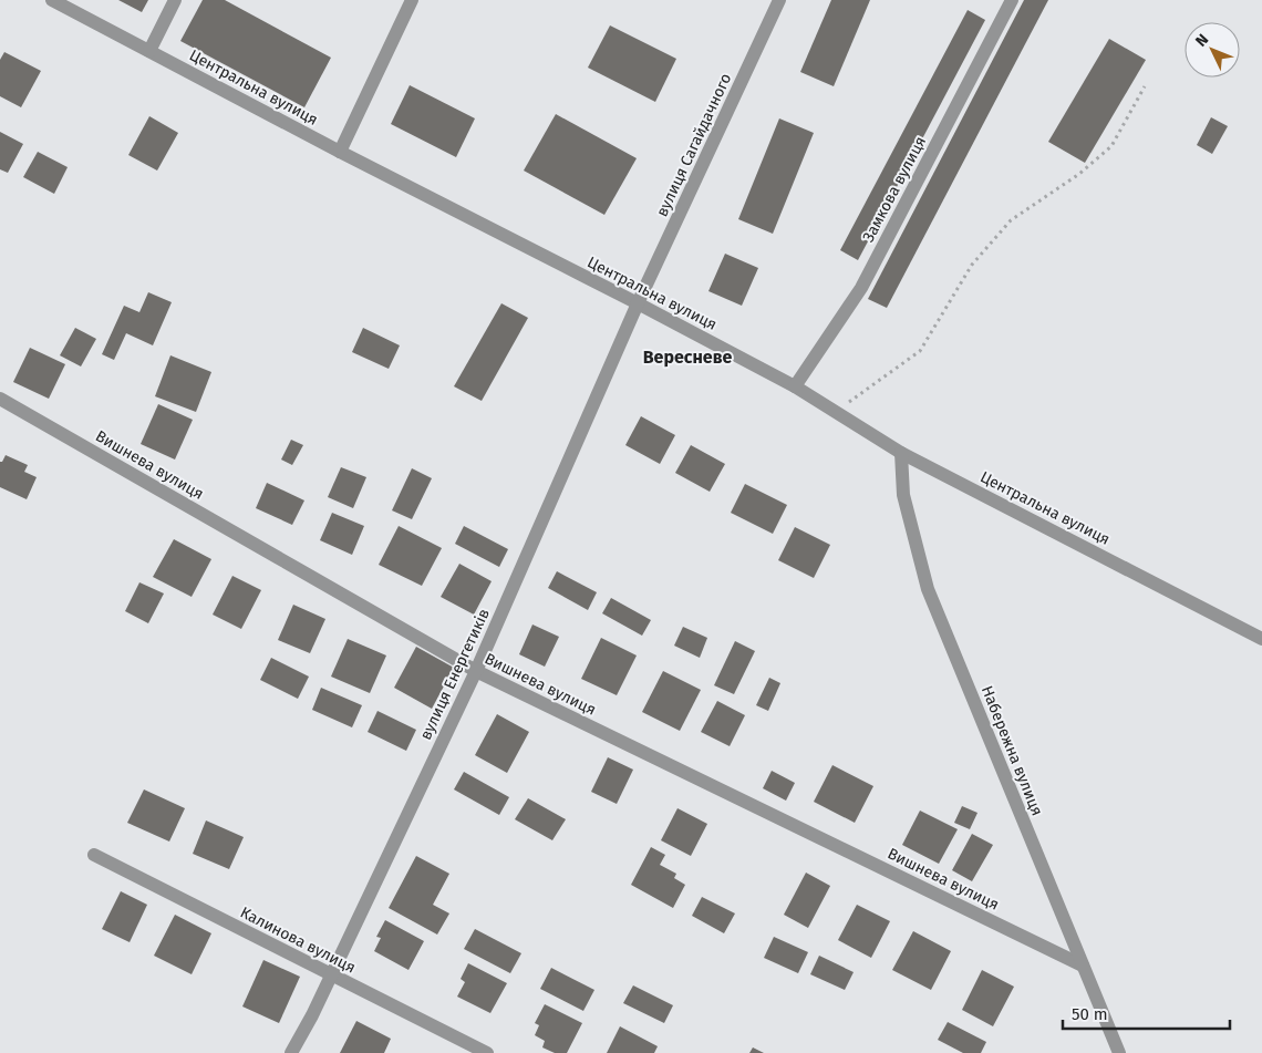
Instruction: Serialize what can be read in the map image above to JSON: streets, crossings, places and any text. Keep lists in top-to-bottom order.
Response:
{
  "streets": {
    "street": [
      "Центральна вулиця",
      "вулиця Сагайдачного",
      "Замкова вулиця",
      "Вишнева вулиця",
      "вулиця Енергетиків",
      "Набережна вулиця",
      "Калинова вулиця"
    ]
  },
  "crossings": [
    ["Центральна вулиця", "вулиця Сагайдачного"],
    ["Центральна вулиця", "Замкова вулиця"],
    ["Центральна вулиця", "вулиця Енергетиків"],
    ["Центральна вулиця", "Набережна вулиця"],
    ["вулиця Сагайдачного", "вулиця Енергетиків"],
    ["Вишнева вулиця", "вулиця Енергетиків"],
    ["Вишнева вулиця", "Набережна вулиця"],
    ["вулиця Енергетиків", "Калинова вулиця"]
  ],
  "districts": ["Вересневе"],
  "scale_bar": "50 m",
  "north": "top left"
}
